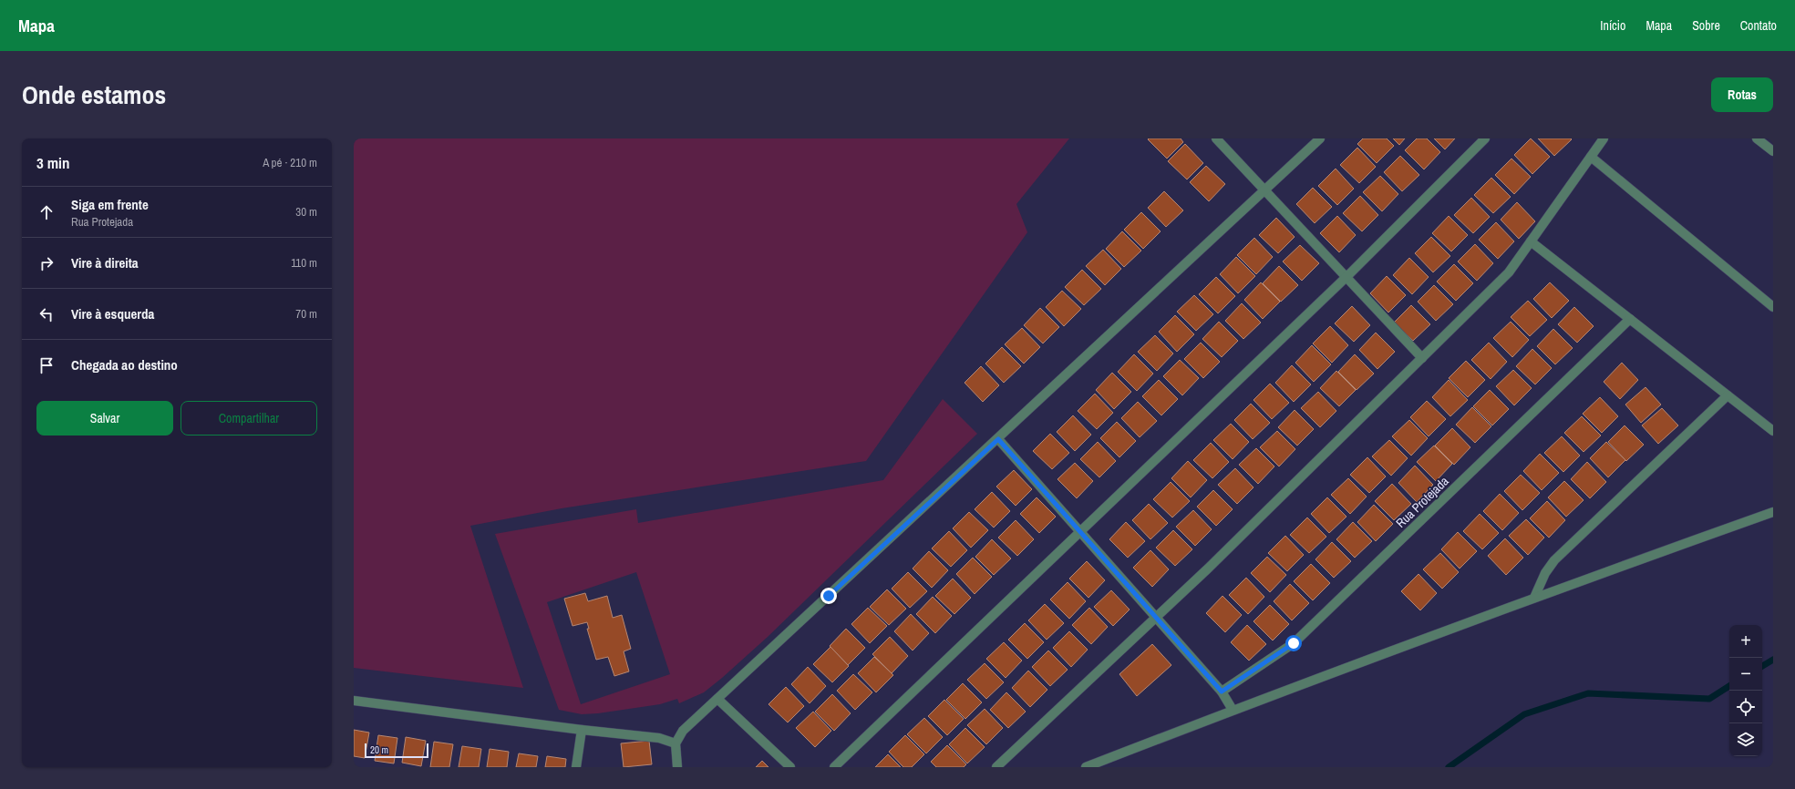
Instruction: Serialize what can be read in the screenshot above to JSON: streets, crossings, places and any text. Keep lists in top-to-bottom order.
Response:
{
  "streets": {
    "street": ["Rua Protejada"]
  },
  "scale_bar": "20 m",
  "page": {
    "header": "Mapa",
    "nav": [
      "Início",
      "Mapa",
      "Sobre",
      "Contato"
    ],
    "title": "Onde estamos",
    "buttons": [
      "Rotas",
      ["Salvar", "Compartilhar"]
    ],
    "heading": ["3 min", "A pé · 210 m"],
    "list": [
      ["Siga em frente", "Rua Protejada", "30 m"],
      ["Vire à direita", "110 m"],
      ["Vire à esquerda", "70 m"],
      "Chegada ao destino"
    ],
    "map_buttons": ["+", "−"],
    "scale": "20 m"
  }
}
